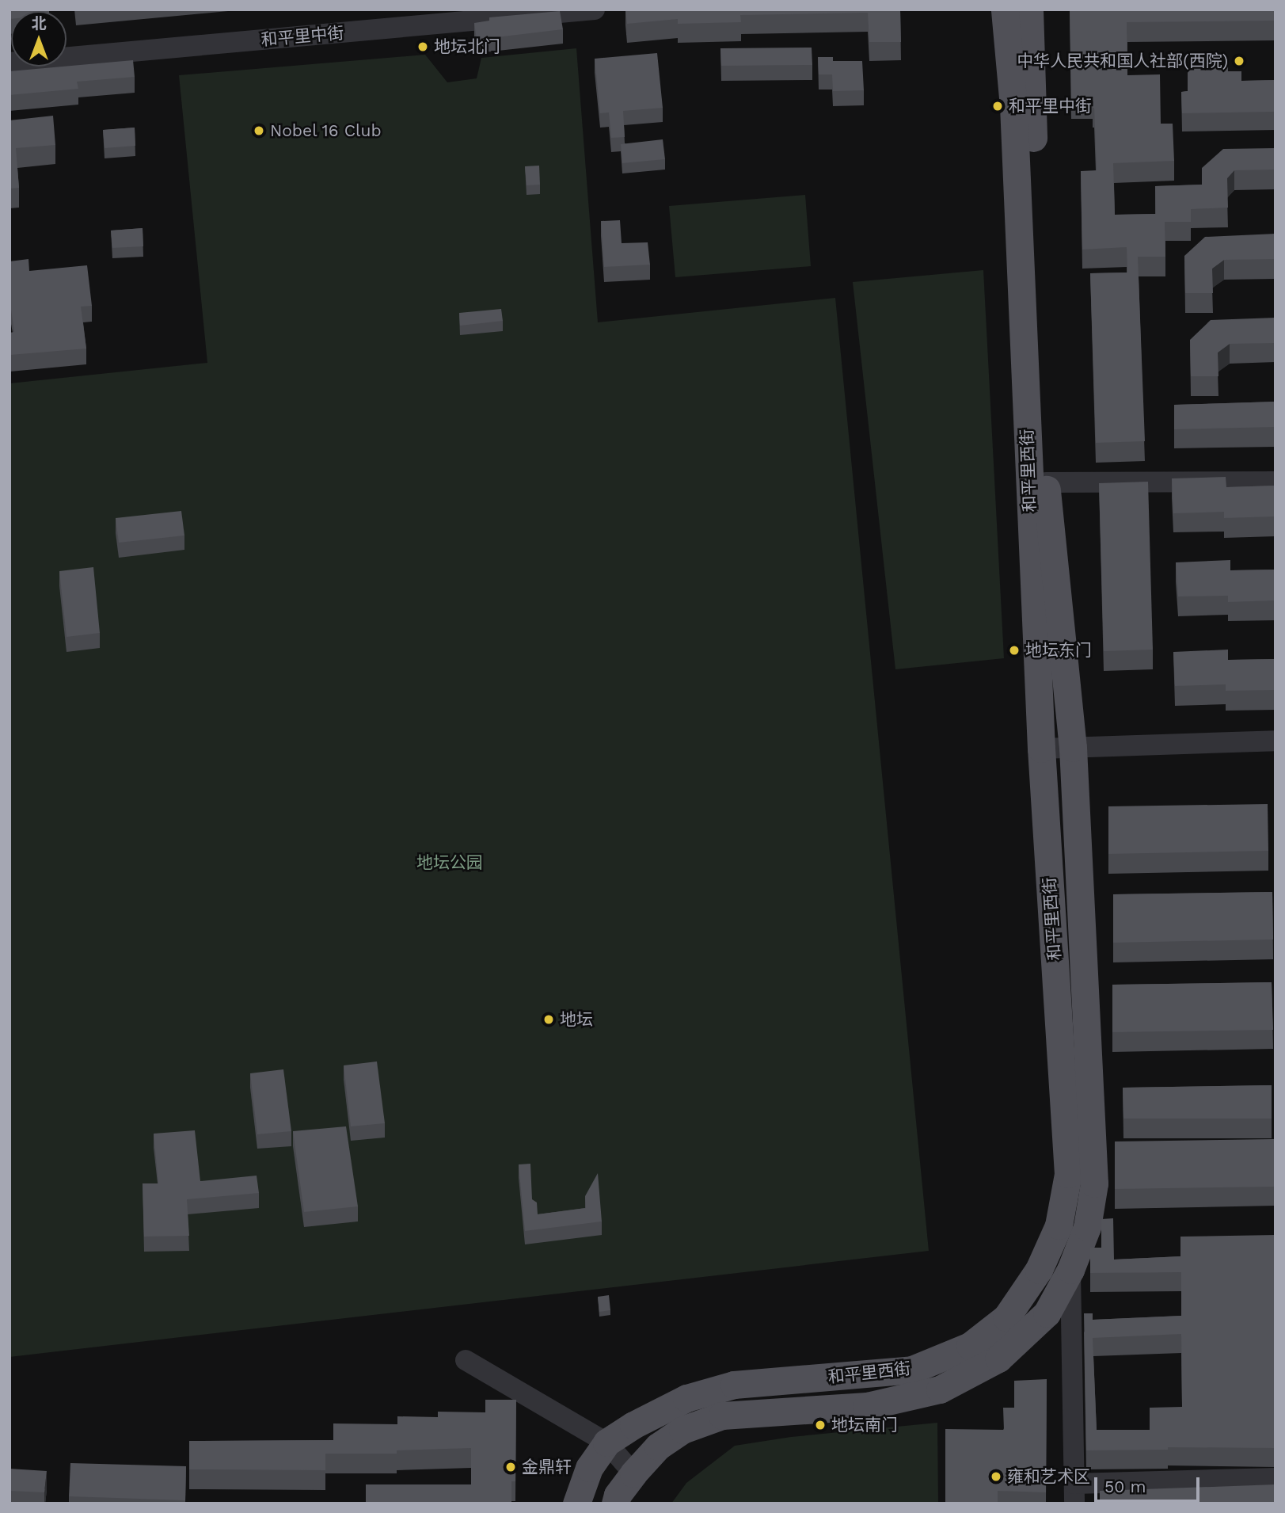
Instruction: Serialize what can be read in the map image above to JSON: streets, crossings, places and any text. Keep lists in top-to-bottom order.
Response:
{
  "streets": {
    "main road": ["和平里西街"],
    "street": ["和平里中街"]
  },
  "parks": ["地坛公园"],
  "places": [
    "地坛北门",
    "中华人民共和国人社部(西院)",
    "和平里中街",
    "Nobel 16 Club",
    "地坛东门",
    "地坛",
    "地坛南门",
    "金鼎轩",
    "雍和艺术区"
  ],
  "scale_bar": "50 m",
  "north": "top"
}
